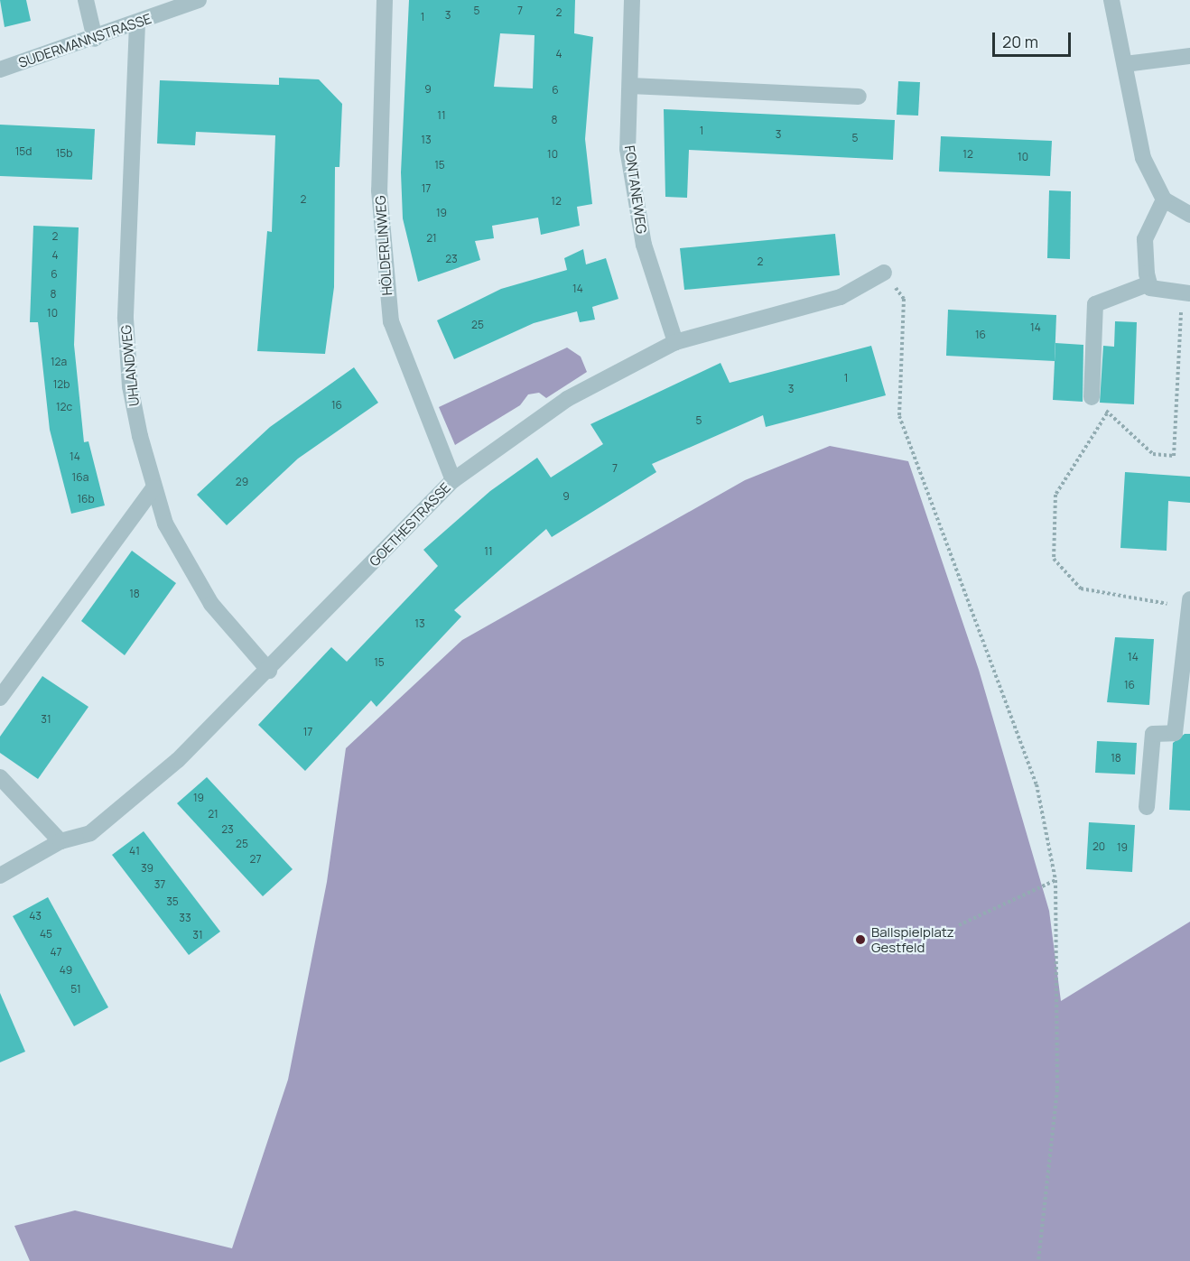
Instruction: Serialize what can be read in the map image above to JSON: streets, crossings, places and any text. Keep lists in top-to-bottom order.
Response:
{
  "streets": {
    "street": [
      "SUDERMANNSTRASSE",
      "FONTANEWEG",
      "HÖLDERLINWEG",
      "UHLANDWEG",
      "GOETHESTRASSE"
    ]
  },
  "crossings": [
    ["SUDERMANNSTRASSE", "UHLANDWEG"],
    ["FONTANEWEG", "GOETHESTRASSE"],
    ["HÖLDERLINWEG", "GOETHESTRASSE"],
    ["UHLANDWEG", "GOETHESTRASSE"]
  ],
  "places": ["Ballspielplatz Gestfeld"],
  "house_numbers": [
    "5",
    "7",
    "2",
    "3",
    "1",
    "4",
    "9",
    "6",
    "11",
    "8",
    "1",
    "3",
    "5",
    "13",
    "15d",
    "15b",
    "10",
    "12",
    "10",
    "15",
    "17",
    "2",
    "12",
    "19",
    "2",
    "21",
    "4",
    "23",
    "2",
    "6",
    "14",
    "8",
    "10",
    "25",
    "14",
    "16",
    "12a",
    "1",
    "12b",
    "3",
    "16",
    "12c",
    "5",
    "14",
    "7",
    "16a",
    "29",
    "9",
    "16b",
    "11",
    "18",
    "13",
    "14",
    "15",
    "16",
    "31",
    "17",
    "18",
    "19",
    "21",
    "23",
    "25",
    "20",
    "19",
    "41",
    "27",
    "39",
    "37",
    "35",
    "43",
    "33",
    "45",
    "31",
    "47",
    "49",
    "51"
  ],
  "scale_bar": "20 m"
}
